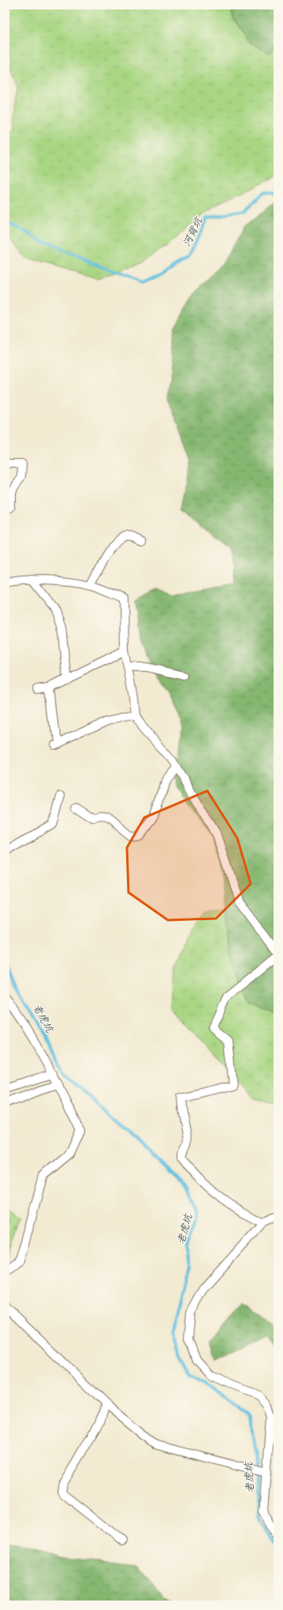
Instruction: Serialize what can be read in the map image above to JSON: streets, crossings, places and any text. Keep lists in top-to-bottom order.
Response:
{
  "water": ["河背坑", "老虎坑"]
}
